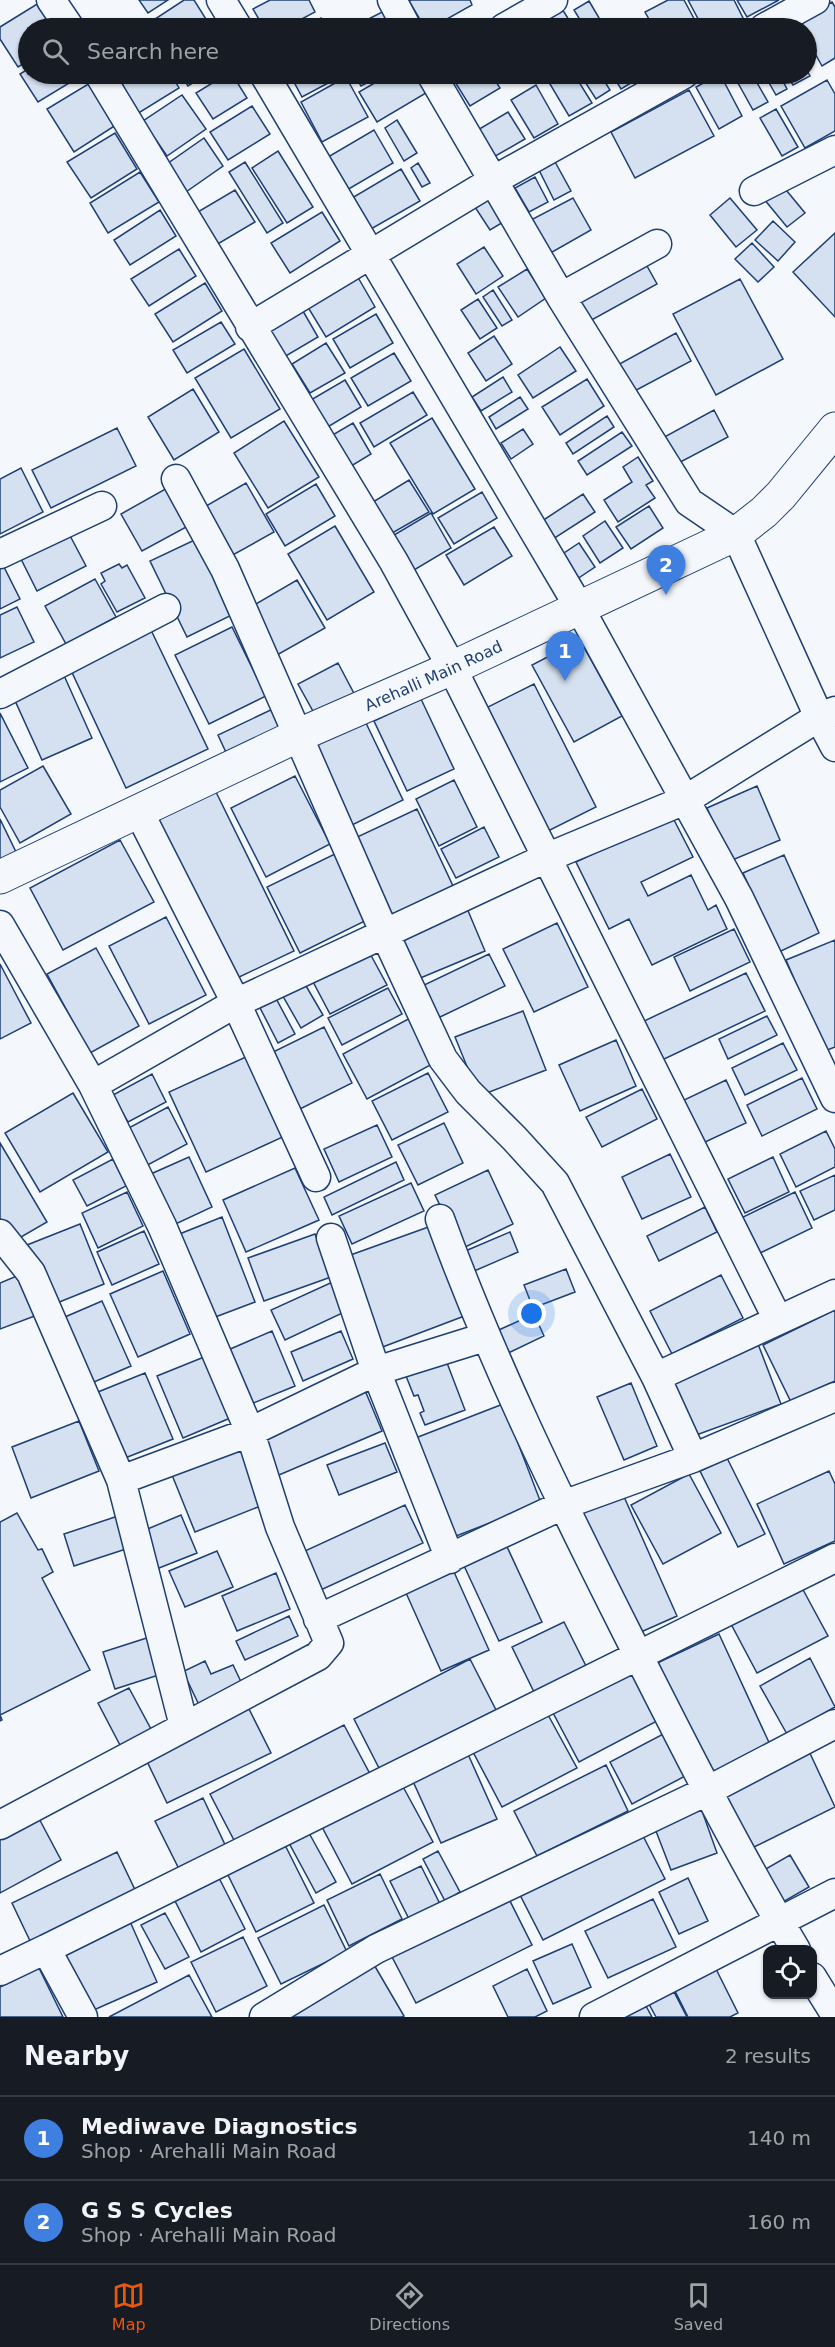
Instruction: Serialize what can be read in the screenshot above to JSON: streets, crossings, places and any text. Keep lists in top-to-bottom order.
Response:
{
  "streets": {
    "street": ["Arehalli Main Road"]
  },
  "page": {
    "search": "Search here",
    "pins": ["2", "1"],
    "heading": ["Nearby", "2 results"],
    "list": [
      {
        "mark": "1",
        "name": "Mediwave Diagnostics",
        "note": "Shop · Arehalli Main Road",
        "value": "140 m"
      },
      {
        "mark": "2",
        "name": "G S S Cycles",
        "note": "Shop · Arehalli Main Road",
        "value": "160 m"
      }
    ],
    "nav": ["Map", "Directions", "Saved"]
  }
}
